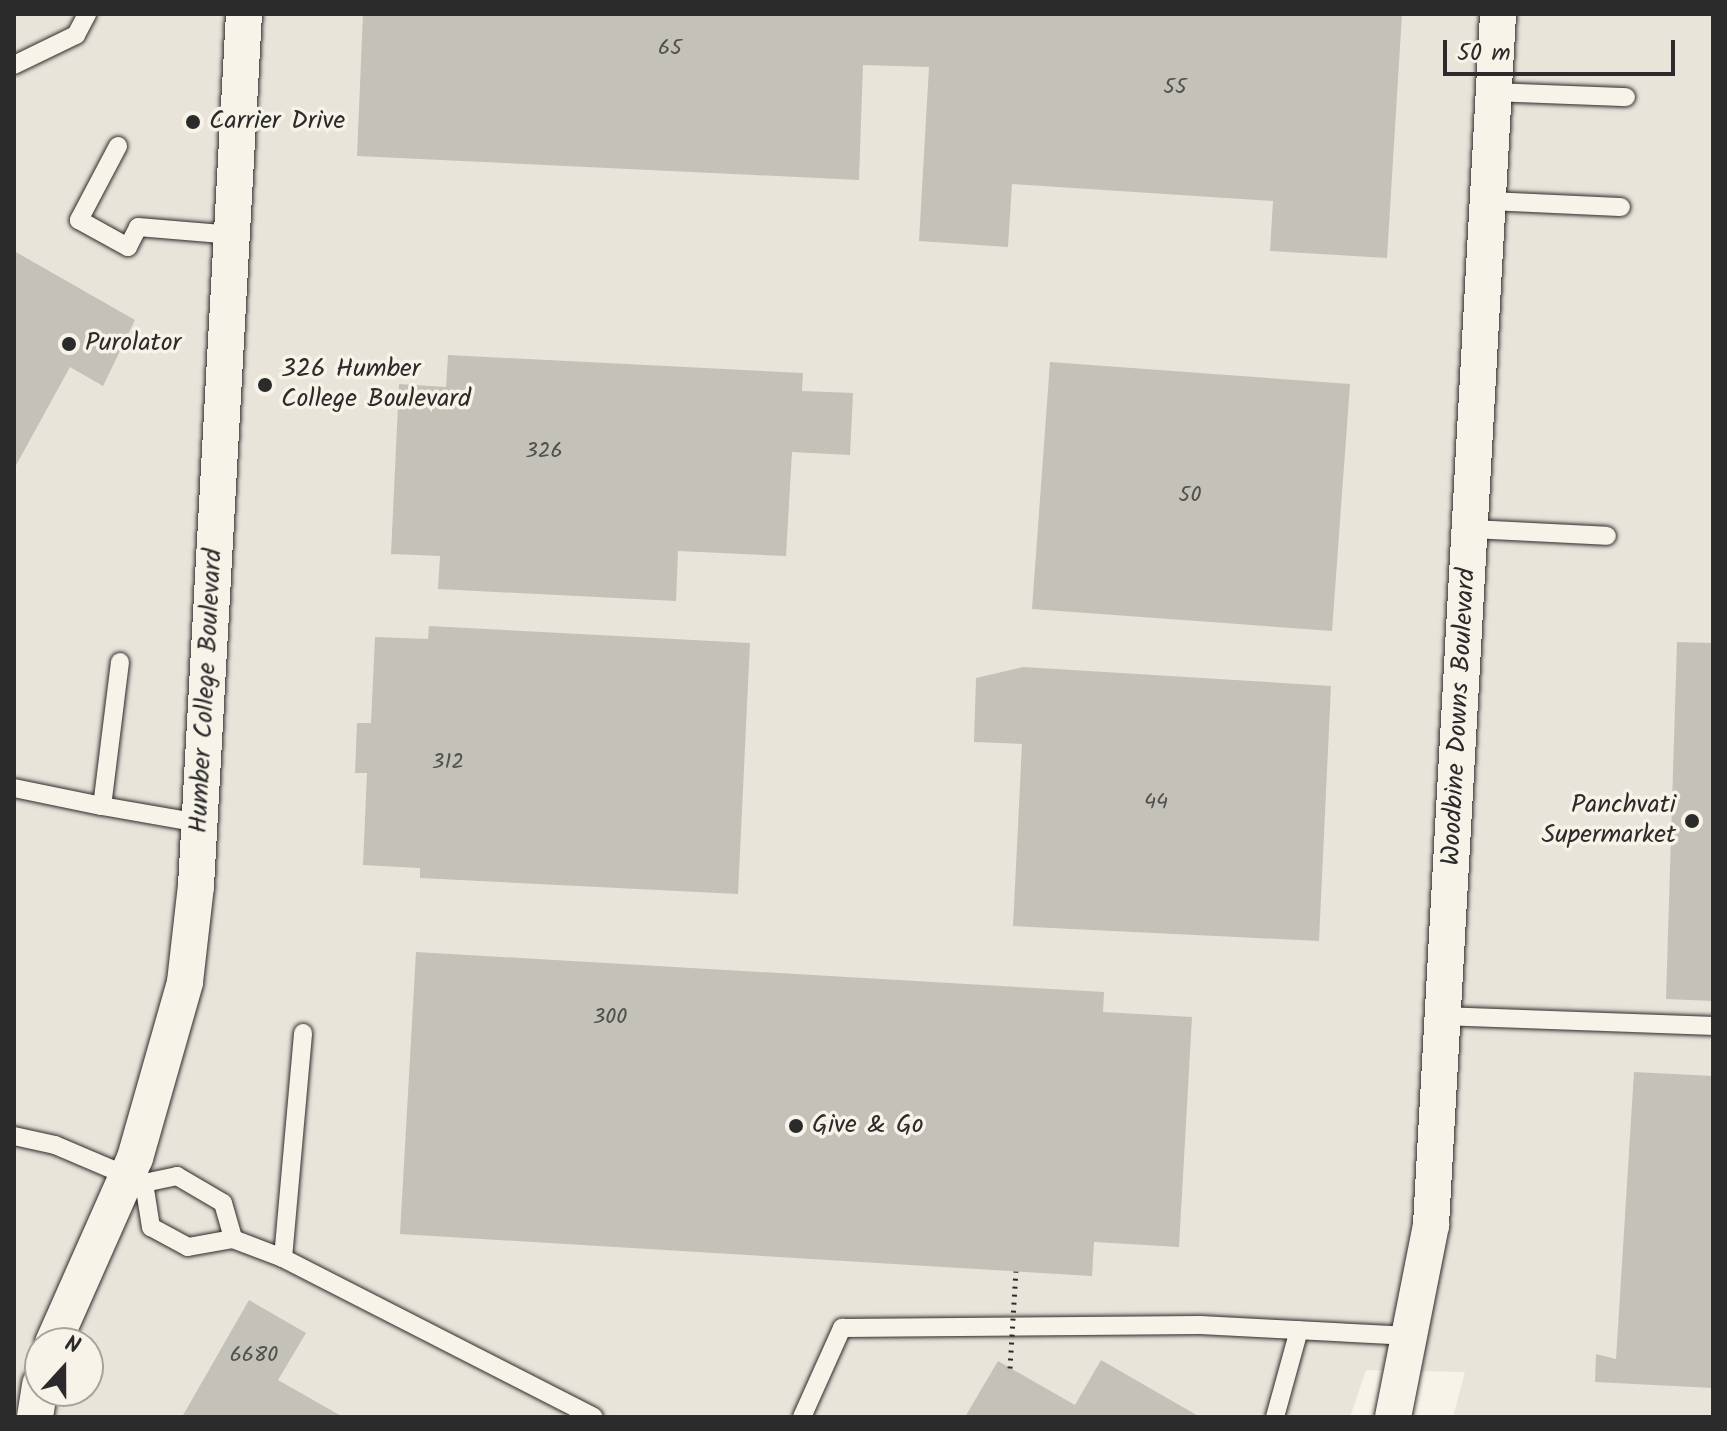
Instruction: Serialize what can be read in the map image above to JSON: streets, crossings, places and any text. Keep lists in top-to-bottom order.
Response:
{
  "streets": {
    "street": ["Humber College Boulevard", "Woodbine Downs Boulevard"]
  },
  "places": [
    "Carrier Drive",
    "Purolator",
    "326 Humber College Boulevard",
    "Panchvati Supermarket",
    "Give & Go"
  ],
  "house_numbers": [
    "65",
    "55",
    "326",
    "50",
    "312",
    "44",
    "300",
    "6680"
  ],
  "scale_bar": "50 m",
  "north": "top"
}
